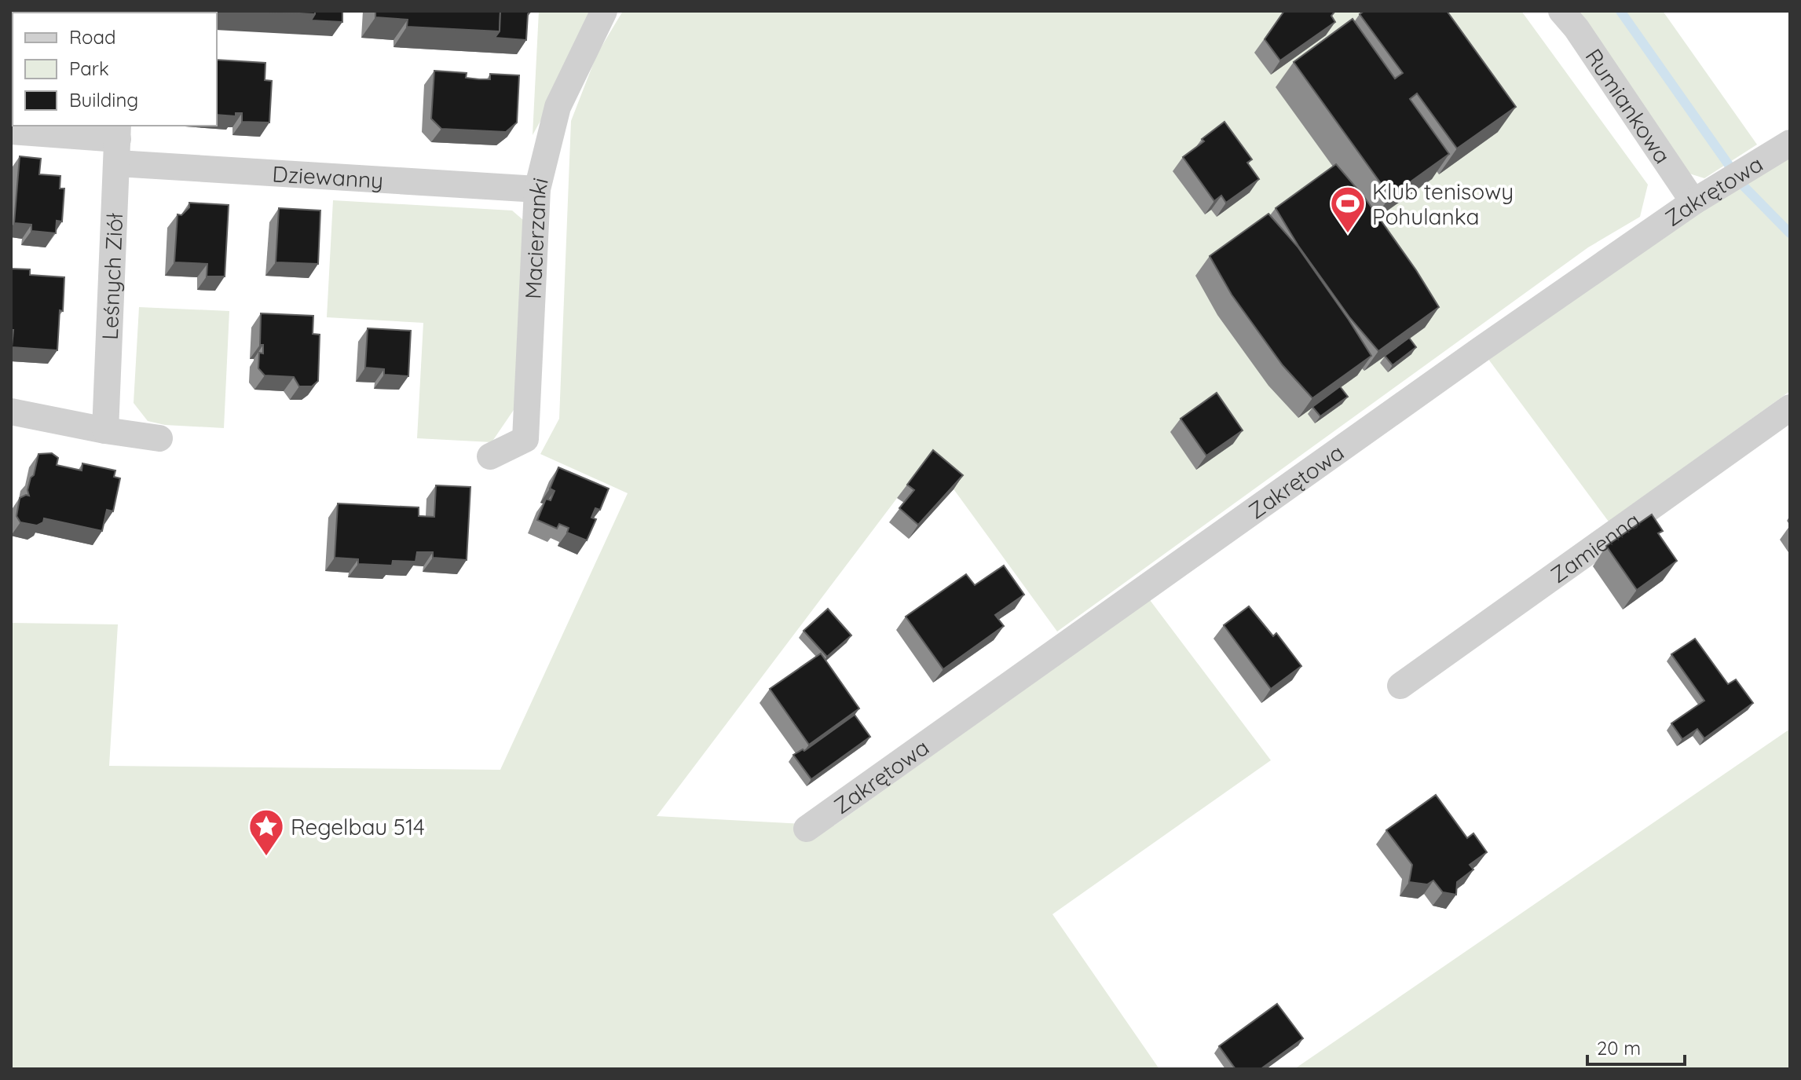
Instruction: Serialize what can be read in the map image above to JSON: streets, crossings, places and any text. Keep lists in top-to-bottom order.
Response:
{
  "streets": {
    "street": [
      "Rumiankowa",
      "Dziewanny",
      "Zakrętowa",
      "Macierzanki",
      "Leśnych Ziół",
      "Zamienna"
    ]
  },
  "crossings": [
    ["Rumiankowa", "Zakrętowa"],
    ["Dziewanny", "Macierzanki"],
    ["Dziewanny", "Leśnych Ziół"]
  ],
  "places": {
    "sports": ["Klub tenisowy Pohulanka"],
    "place": ["Regelbau 514"]
  },
  "legend": ["Road", "Park", "Building"],
  "scale_bar": "20 m"
}
